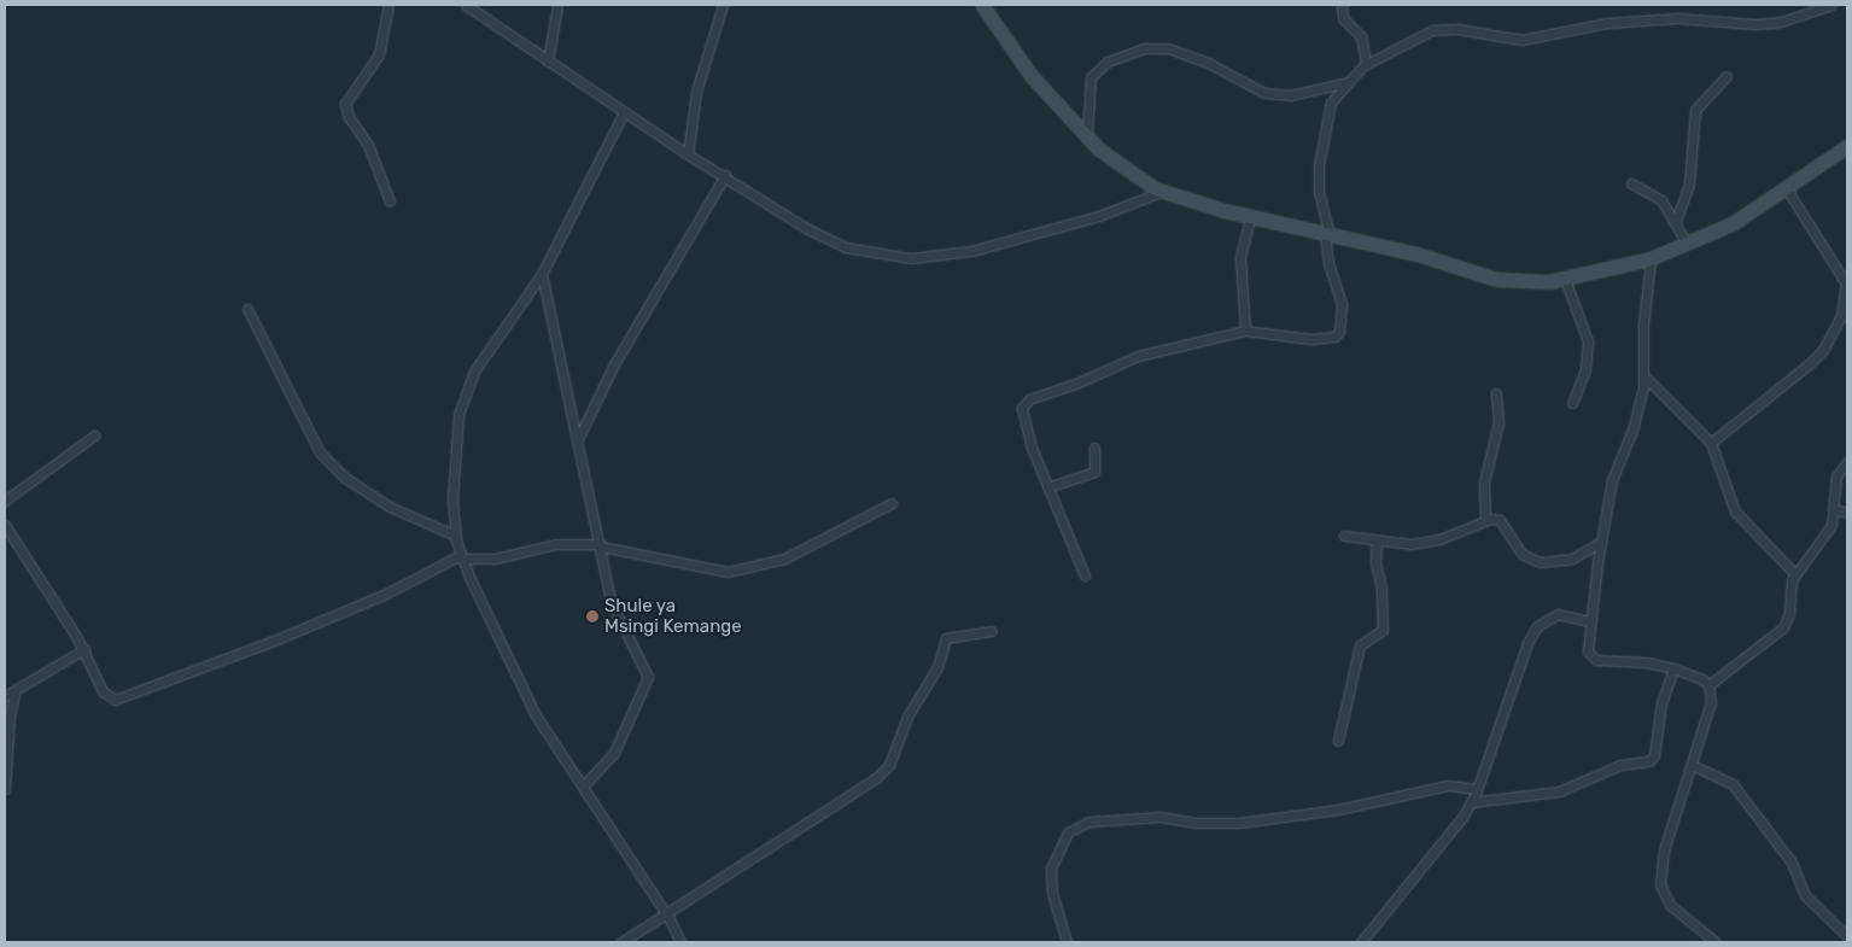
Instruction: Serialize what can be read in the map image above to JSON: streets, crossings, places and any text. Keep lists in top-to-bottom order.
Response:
{
  "places": ["Shule ya Msingi Kemange"]
}
